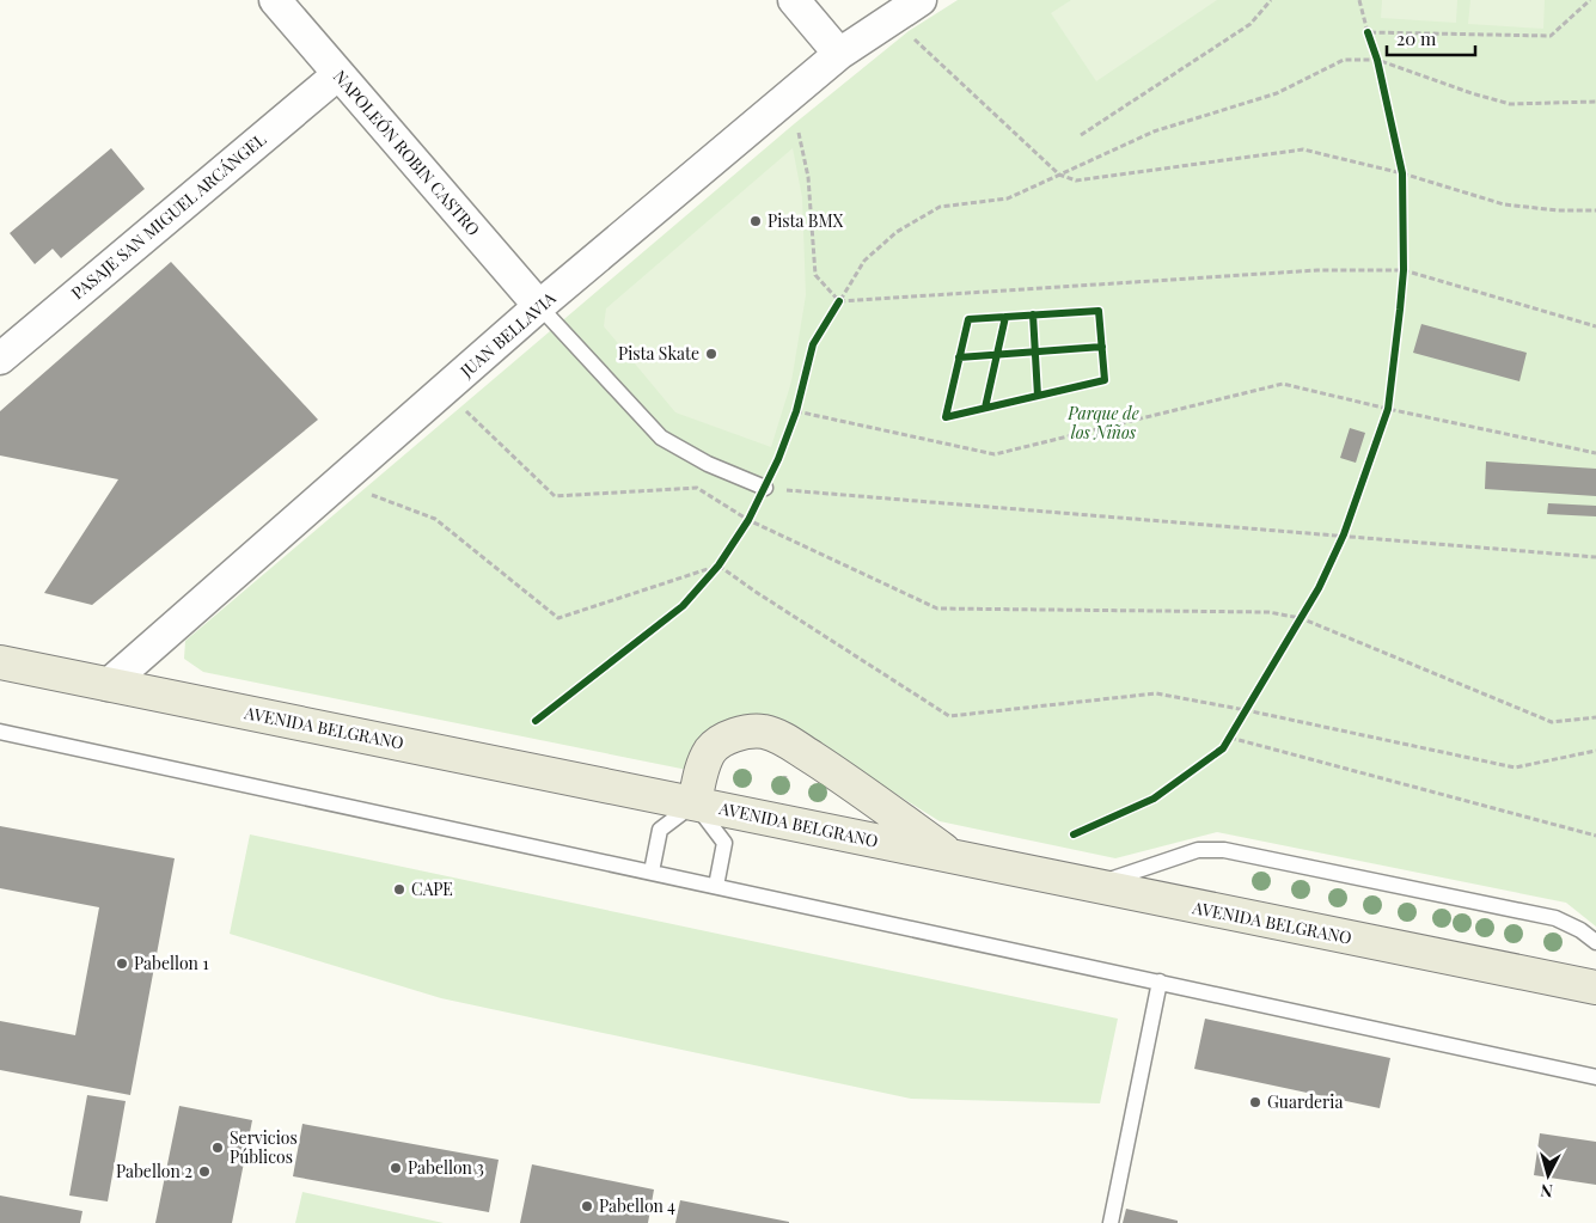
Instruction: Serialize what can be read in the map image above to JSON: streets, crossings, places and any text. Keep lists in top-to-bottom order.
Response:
{
  "streets": {
    "main road": ["AVENIDA BELGRANO"],
    "street": ["NAPOLEÓN ROBIN CASTRO", "PASAJE SAN MIGUEL ARCÁNGEL", "JUAN BELLAVIA"]
  },
  "crossings": [
    ["NAPOLEÓN ROBIN CASTRO", "PASAJE SAN MIGUEL ARCÁNGEL"],
    ["NAPOLEÓN ROBIN CASTRO", "JUAN BELLAVIA"],
    ["JUAN BELLAVIA", "AVENIDA BELGRANO"]
  ],
  "parks": ["Parque de los Niños"],
  "places": [
    "Pista BMX",
    "Pista Skate",
    "CAPE",
    "Pabellon 1",
    "Guarderia",
    "Servicios Públicos",
    "Pabellon 3",
    "Pabellon 2",
    "Pabellon 4"
  ],
  "scale_bar": "20 m",
  "north": "bottom"
}
